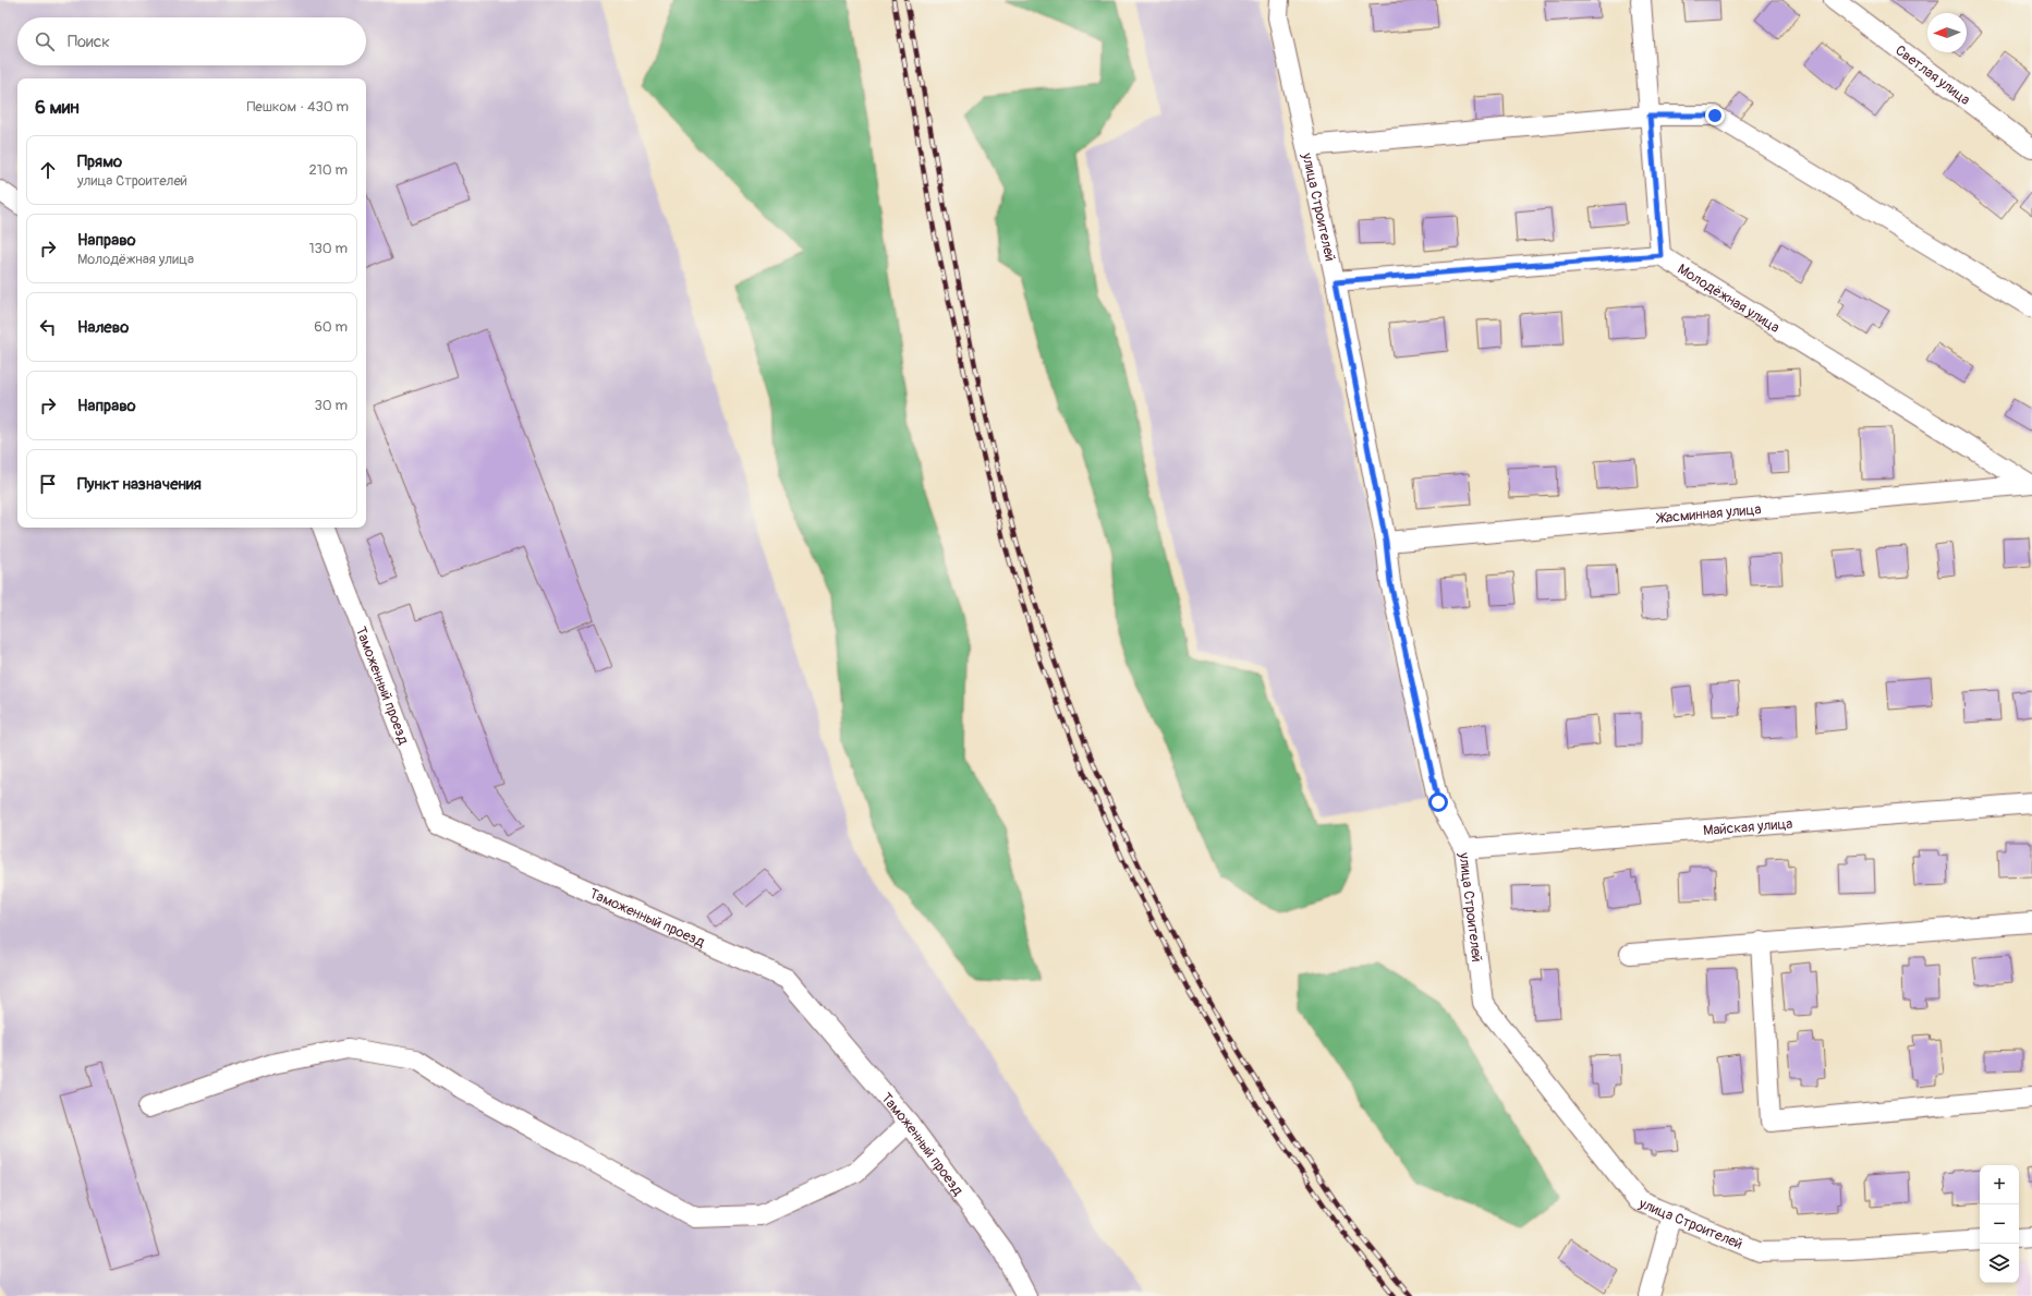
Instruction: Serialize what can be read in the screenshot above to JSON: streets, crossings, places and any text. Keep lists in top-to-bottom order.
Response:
{
  "streets": {
    "street": [
      "Светлая улица",
      "улица Строителей",
      "Молодёжная улица",
      "Жасминная улица",
      "Таможенный проезд",
      "Майская улица"
    ]
  },
  "crossings": [
    ["улица Строителей", "Жасминная улица"],
    ["улица Строителей", "Майская улица"],
    ["Молодёжная улица", "Жасминная улица"]
  ],
  "north": "left",
  "page": {
    "search": "Поиск",
    "heading": ["6 мин", "Пешком · 430 m"],
    "list": [
      ["Прямо", "улица Строителей", "210 m"],
      ["Направо", "Молодёжная улица", "130 m"],
      ["Налево", "60 m"],
      ["Направо", "30 m"],
      "Пункт назначения"
    ],
    "map_buttons": ["+", "−"]
  }
}
